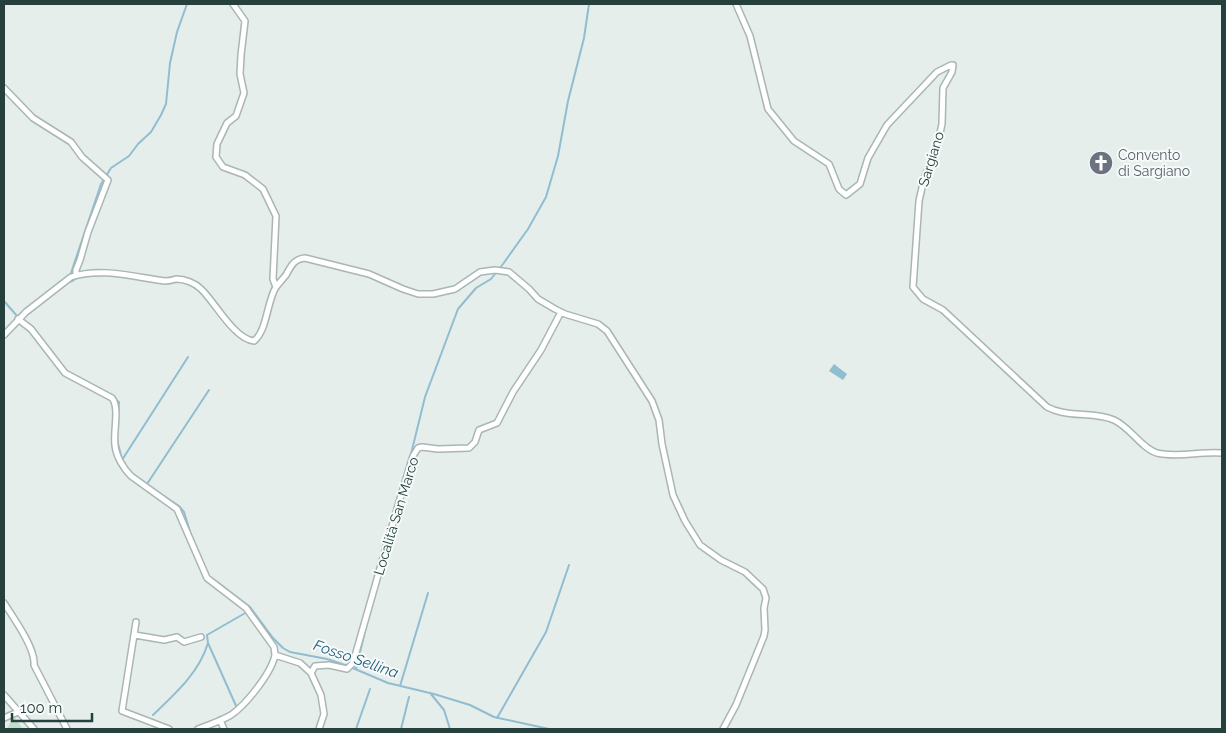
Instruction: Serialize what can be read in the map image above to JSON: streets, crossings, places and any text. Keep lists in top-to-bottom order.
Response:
{
  "streets": {
    "street": ["Sargiano", "Località San Marco"]
  },
  "water": ["Fosso Sellina"],
  "places": {
    "church": ["Convento di Sargiano"]
  },
  "scale_bar": "100 m"
}
